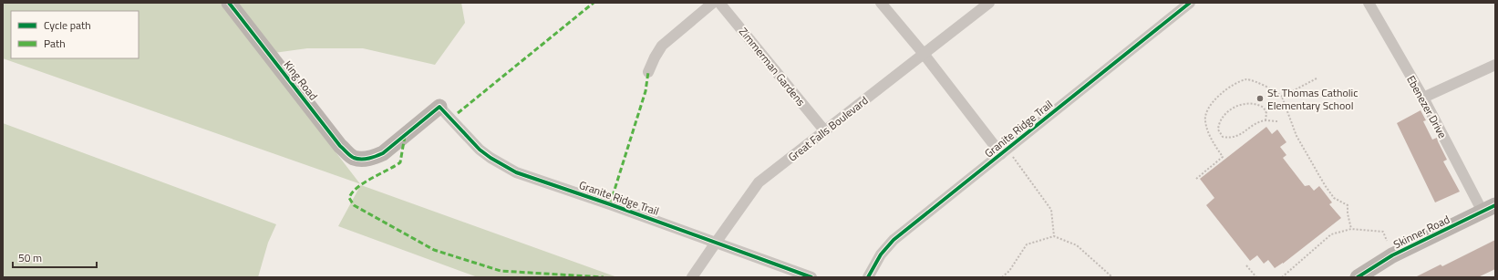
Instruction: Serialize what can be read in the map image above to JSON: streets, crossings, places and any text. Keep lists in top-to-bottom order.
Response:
{
  "streets": {
    "street": [
      "Zimmerman Gardens",
      "King Road",
      "Ebenezer Drive",
      "Great Falls Boulevard",
      "Granite Ridge Trail",
      "Skinner Road"
    ]
  },
  "crossings": [
    ["Zimmerman Gardens", "Great Falls Boulevard"],
    ["King Road", "Granite Ridge Trail"],
    ["Ebenezer Drive", "Skinner Road"],
    ["Great Falls Boulevard", "Granite Ridge Trail"]
  ],
  "places": ["St. Thomas Catholic Elementary School"],
  "legend": ["Cycle path", "Path"],
  "scale_bar": "50 m"
}
